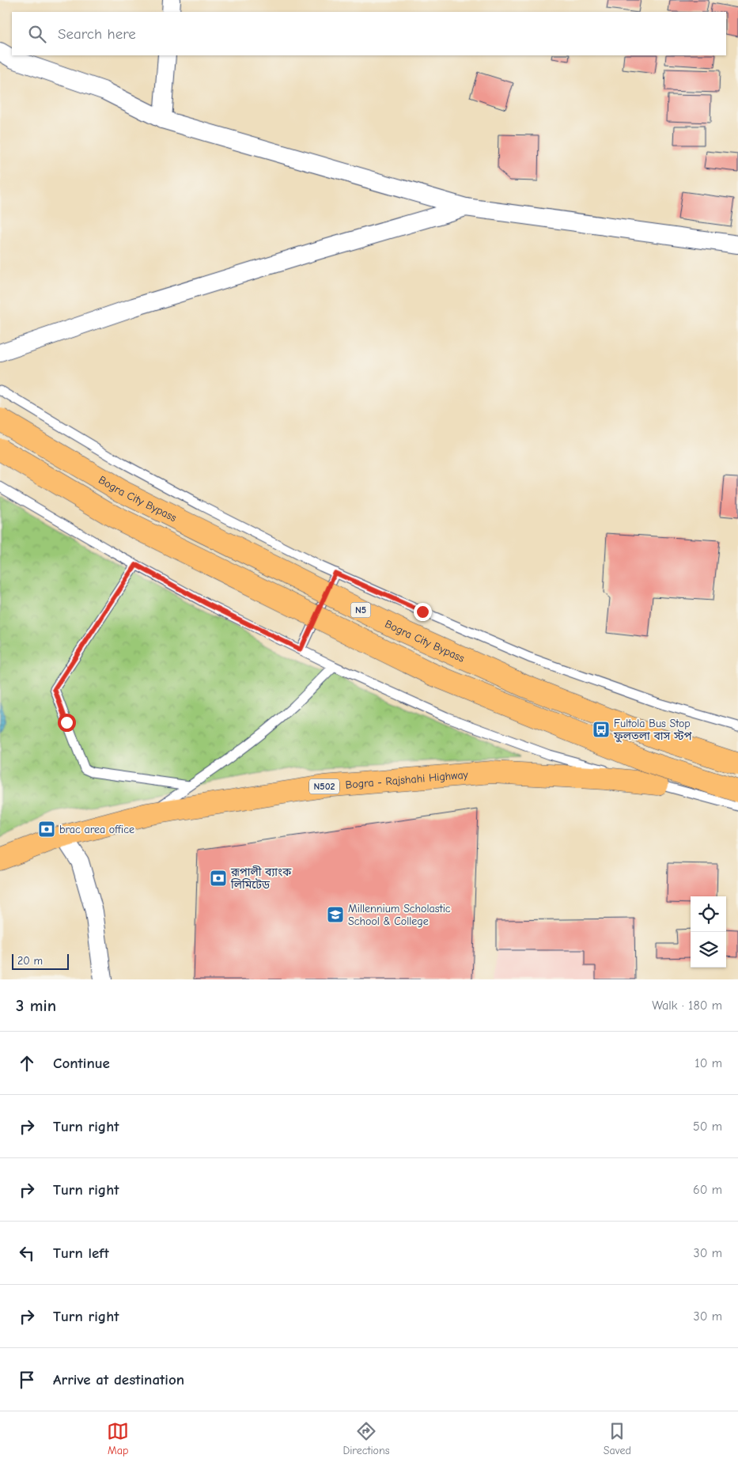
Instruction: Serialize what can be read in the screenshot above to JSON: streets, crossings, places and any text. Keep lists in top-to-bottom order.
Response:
{
  "streets": {
    "highway": [
      "Bogra City Bypass",
      "N5",
      "Bogra - Rajshahi Highway",
      "N502"
    ]
  },
  "places": {
    "bus stop": ["Fultola Bus Stop ফুলতলা বাস স্টপ"],
    "bank": ["brac area office", "রূপালী ব্যাংক লিমিটেড"],
    "school or university": ["Millennium Scholastic School & College"]
  },
  "scale_bar": "20 m",
  "page": {
    "search": "Search here",
    "scale": "20 m",
    "heading": ["3 min", "Walk · 180 m"],
    "list": [
      ["Continue", "10 m"],
      ["Turn right", "50 m"],
      ["Turn right", "60 m"],
      ["Turn left", "30 m"],
      ["Turn right", "30 m"],
      "Arrive at destination"
    ],
    "nav": ["Map", "Directions", "Saved"]
  }
}
